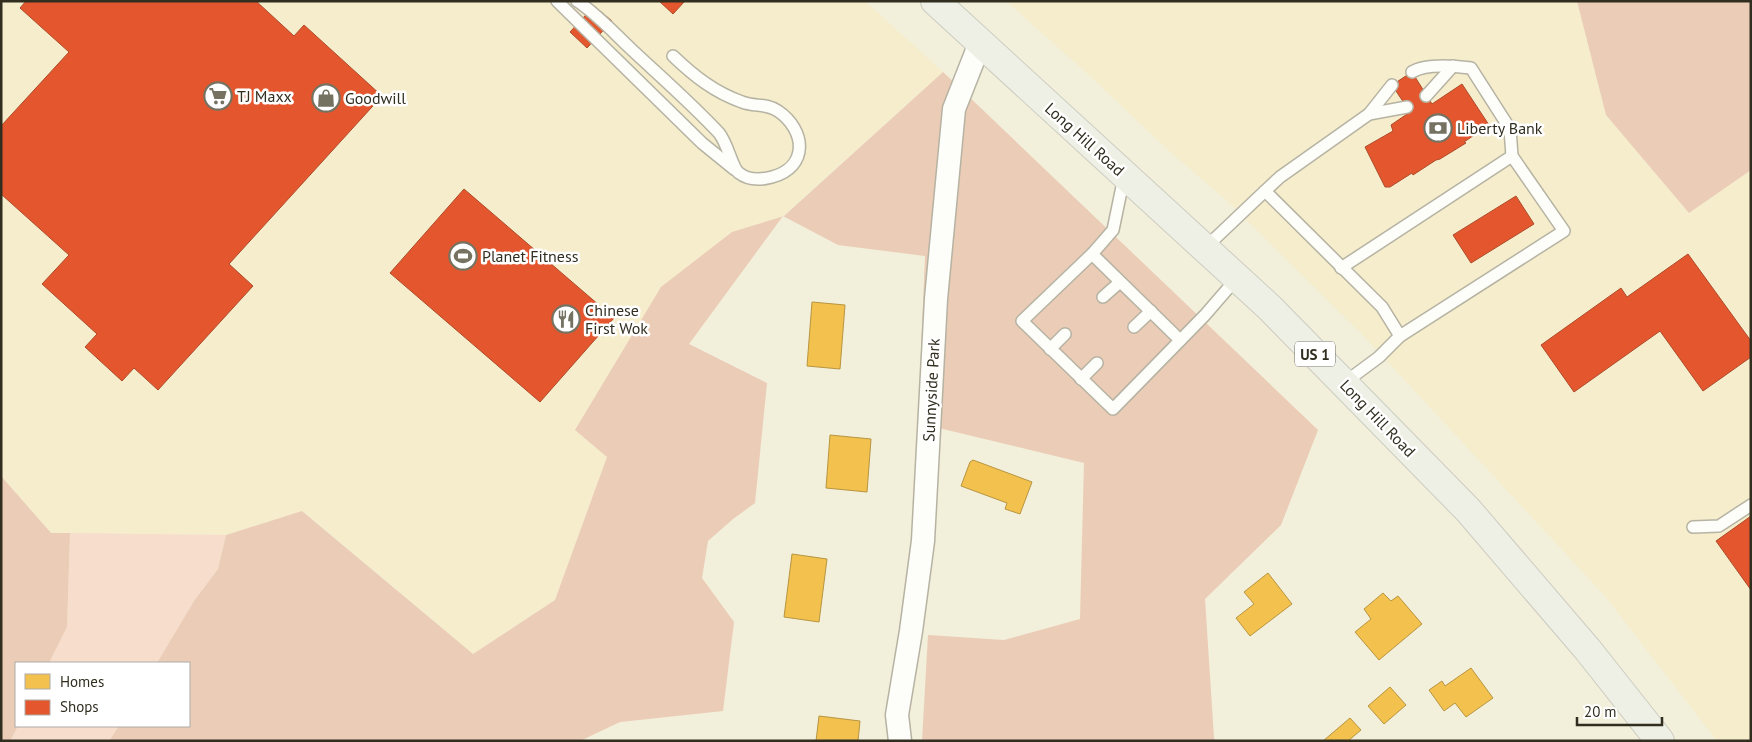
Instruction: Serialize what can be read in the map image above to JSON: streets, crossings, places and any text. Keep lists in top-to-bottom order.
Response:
{
  "streets": {
    "main road": ["Long Hill Road", "US 1"],
    "street": ["Sunnyside Park"]
  },
  "crossings": [
    ["Long Hill Road", "Sunnyside Park"]
  ],
  "places": {
    "supermarket": ["TJ Maxx"],
    "shop": ["Goodwill"],
    "bank": ["Liberty Bank"],
    "sports": ["Planet Fitness"],
    "restaurant": ["Chinese First Wok"]
  },
  "legend": ["Homes", "Shops"],
  "scale_bar": "20 m"
}
